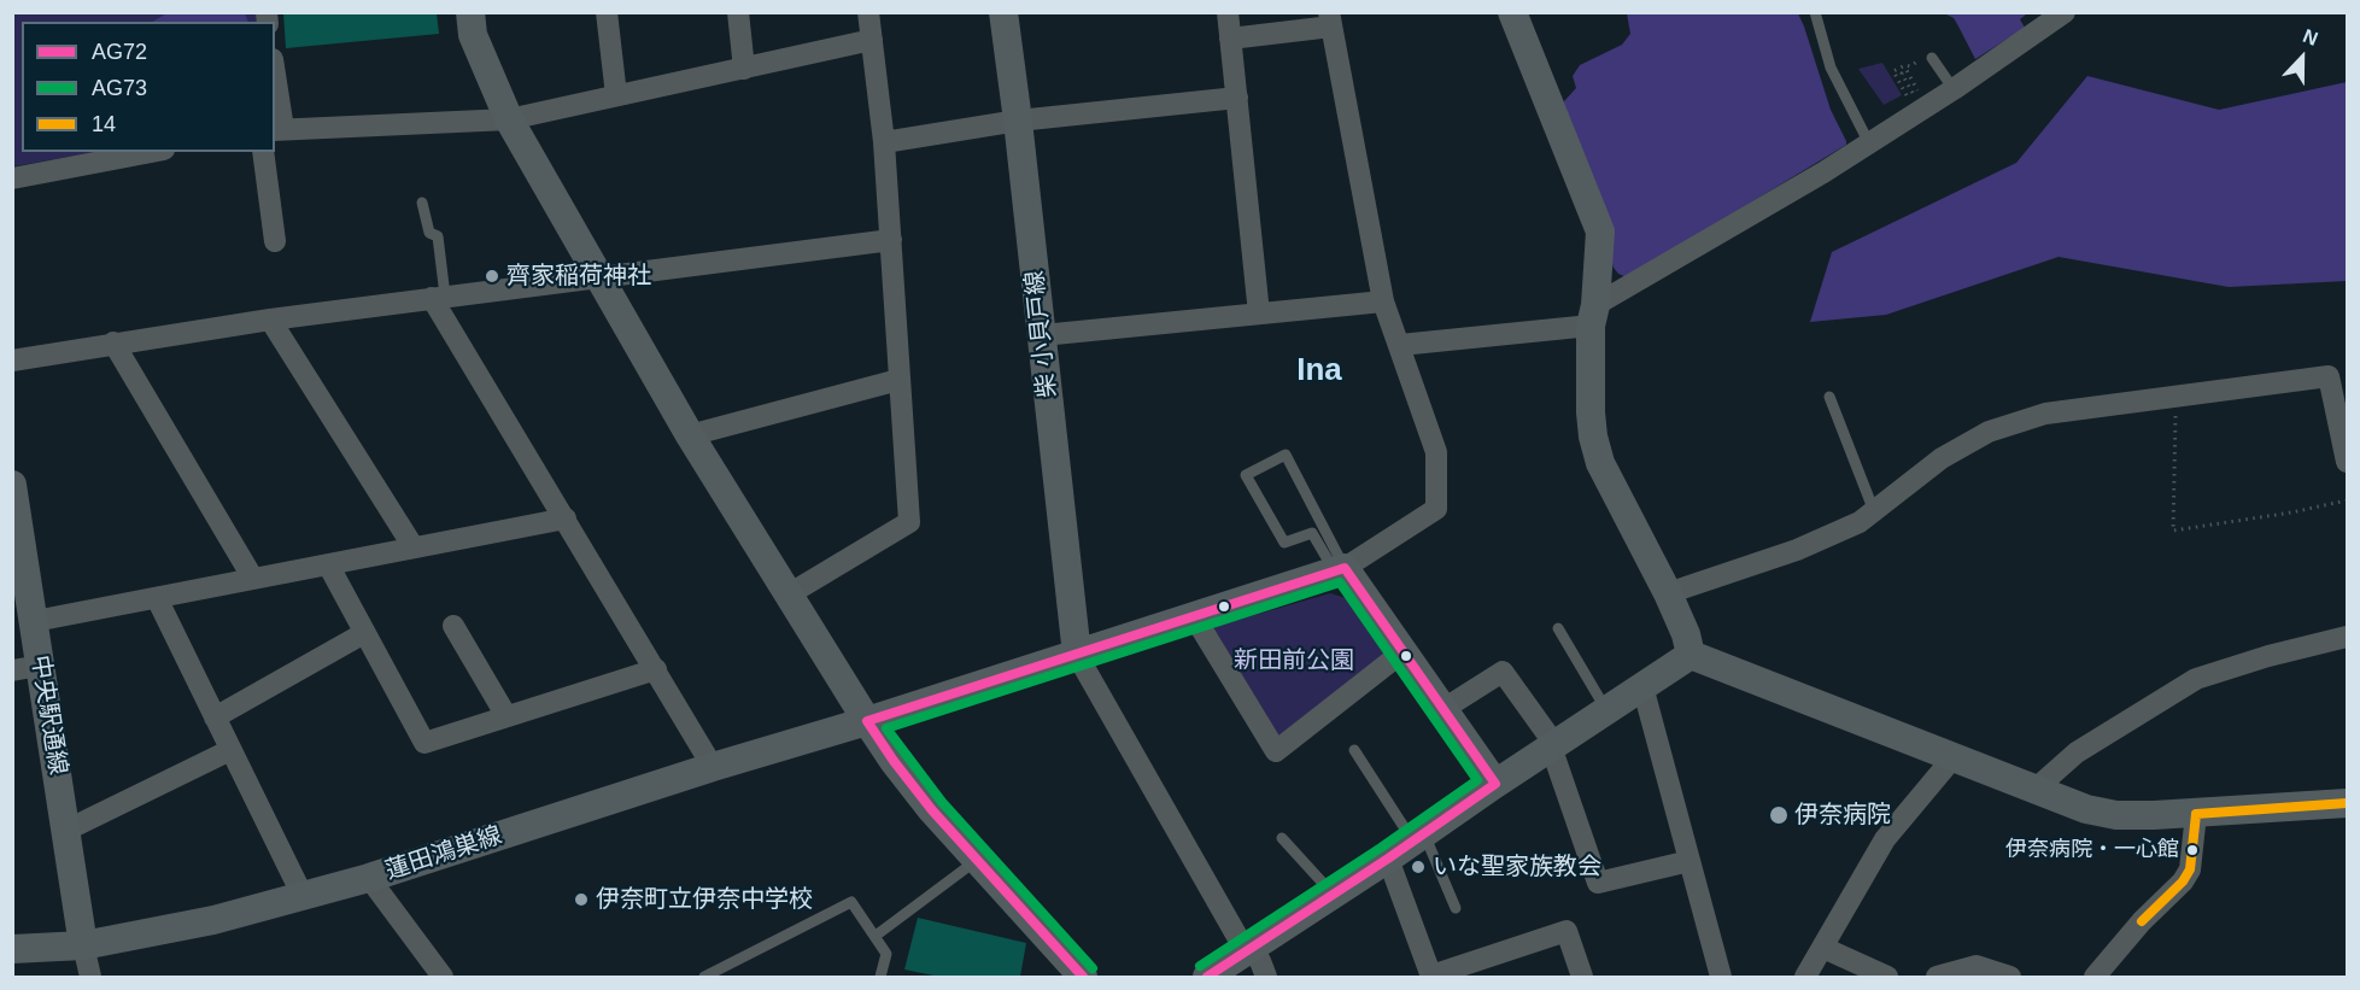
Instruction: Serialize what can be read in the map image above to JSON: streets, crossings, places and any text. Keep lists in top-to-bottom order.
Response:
{
  "streets": {
    "street": ["柴 小貝戸線", "中央駅通線", "蓮田鴻巣線"]
  },
  "crossings": [
    ["柴 小貝戸線", "蓮田鴻巣線"],
    ["中央駅通線", "蓮田鴻巣線"]
  ],
  "districts": ["Ina"],
  "parks": ["新田前公園"],
  "places": [
    "齊家稲荷神社",
    "伊奈病院",
    "伊奈病院・一心館",
    "いな聖家族教会",
    "伊奈町立伊奈中学校"
  ],
  "lines": ["transit line AG72", "transit line AG73", "transit line 14"],
  "legend": ["AG72", "AG73", "14"],
  "north": "top"
}
